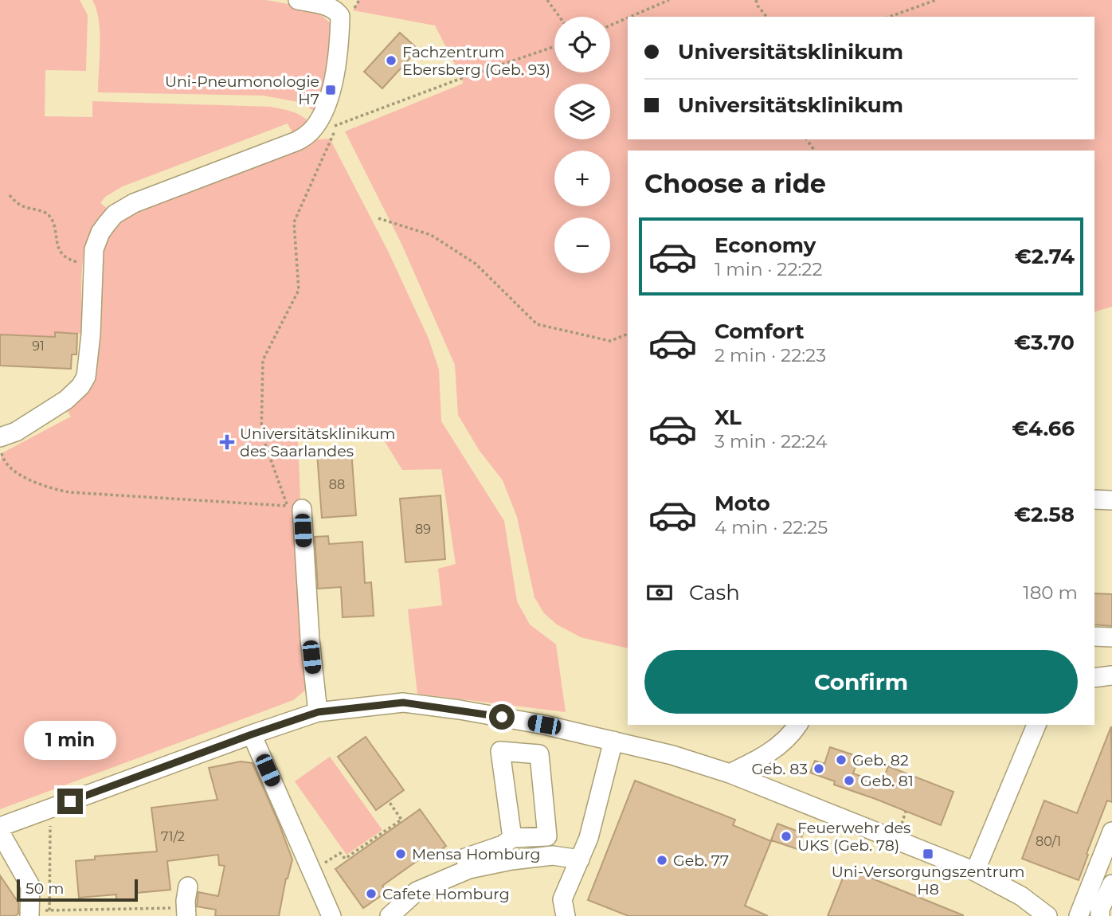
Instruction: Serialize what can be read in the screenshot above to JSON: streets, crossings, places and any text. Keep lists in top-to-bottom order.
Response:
{
  "places": {
    "other": [
      "Fachzentrum Ebersberg (Geb. 93)",
      "Geb. 82",
      "Geb. 83",
      "Geb. 81",
      "Feuerwehr des UKS (Geb. 78)",
      "Mensa Homburg",
      "Geb. 77",
      "Cafete Homburg"
    ],
    "transit": ["Uni-Pneumonologie H7", "Uni-Versorgungszentrum H8"],
    "health": ["Universitätsklinikum des Saarlandes"]
  },
  "house_numbers": [
    "91",
    "88",
    "89",
    "71/2",
    "80/1"
  ],
  "scale_bar": "50 m",
  "page": {
    "map_buttons": ["+", "−"],
    "banner": ["Universitätsklinikum", "Universitätsklinikum"],
    "heading": "Choose a ride",
    "list": [
      {
        "name": "Economy",
        "note": "1 min · 22:22",
        "value": "€2.74"
      },
      {
        "name": "Comfort",
        "note": "2 min · 22:23",
        "value": "€3.70"
      },
      {
        "name": "XL",
        "note": "3 min · 22:24",
        "value": "€4.66"
      },
      {
        "name": "Moto",
        "note": "4 min · 22:25",
        "value": "€2.58"
      }
    ],
    "pay": ["Cash", "180 m"],
    "buttons": "Confirm",
    "bubble": "1 min",
    "scale": "50 m"
  }
}
